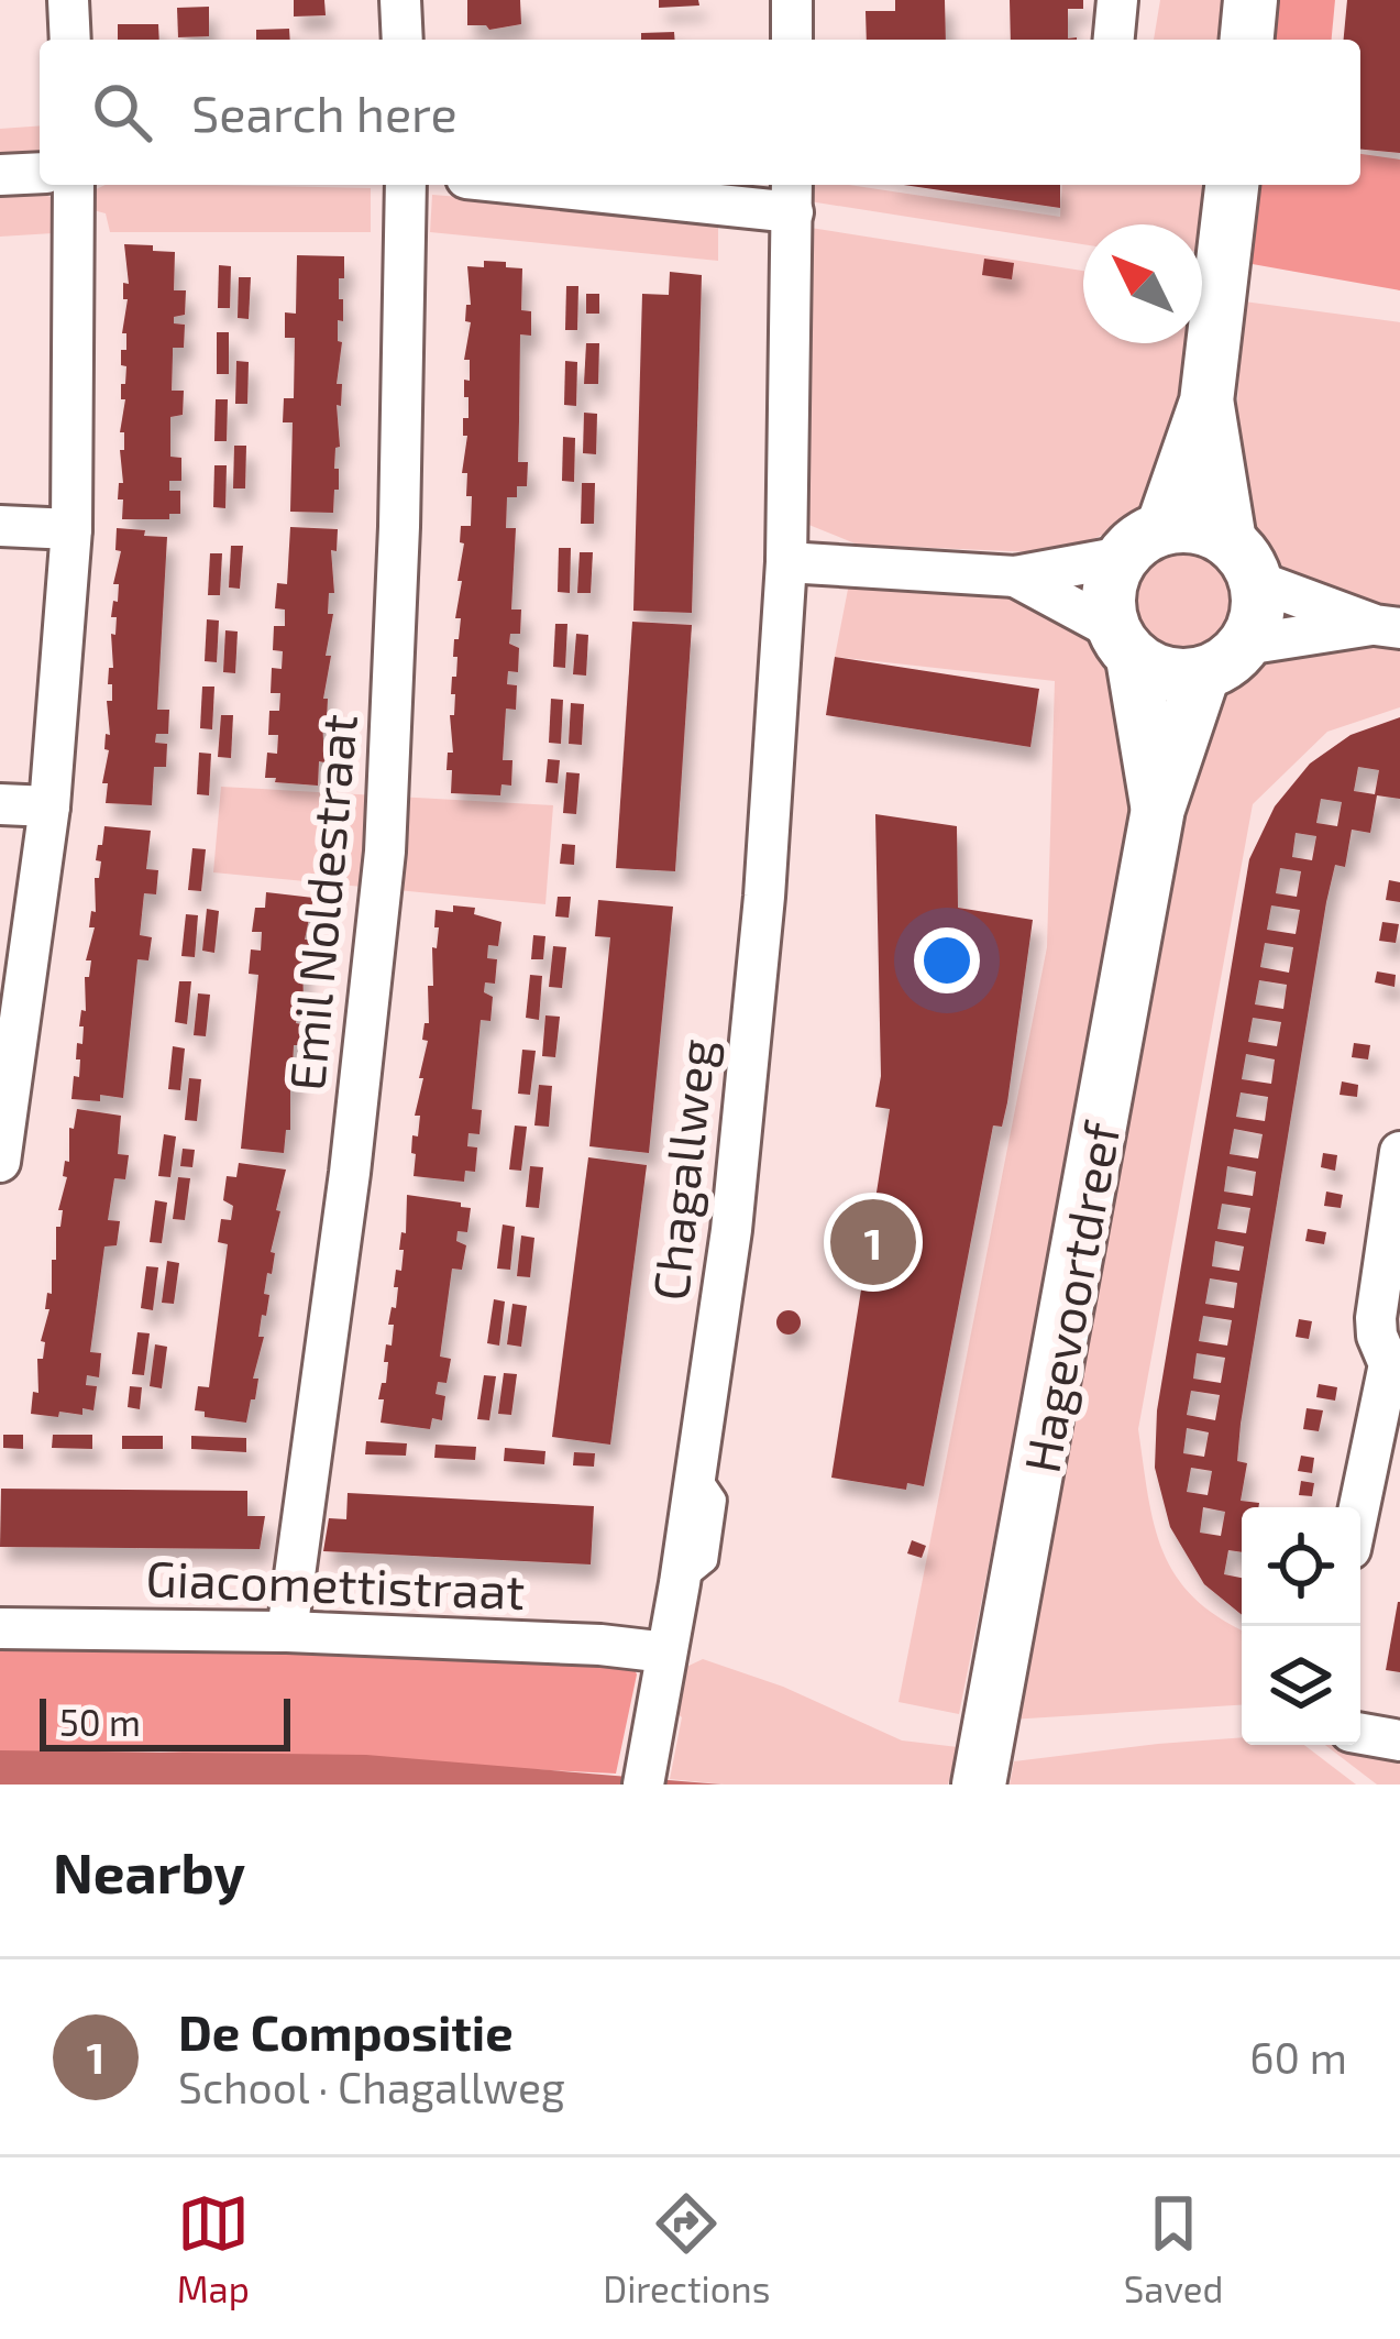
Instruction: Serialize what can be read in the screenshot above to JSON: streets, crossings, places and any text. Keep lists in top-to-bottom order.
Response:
{
  "streets": {
    "main road": ["Hagevoortdreef"],
    "street": ["Emil Noldestraat", "Chagallweg", "Giacomettistraat"]
  },
  "crossings": [
    ["Emil Noldestraat", "Giacomettistraat"],
    ["Chagallweg", "Giacomettistraat"]
  ],
  "scale_bar": "50 m",
  "north": "top left",
  "page": {
    "search": "Search here",
    "pins": "1",
    "scale": "50 m",
    "heading": "Nearby",
    "list": [
      {
        "mark": "1",
        "name": "De Compositie",
        "note": "School · Chagallweg",
        "value": "60 m"
      }
    ],
    "nav": ["Map", "Directions", "Saved"]
  }
}
